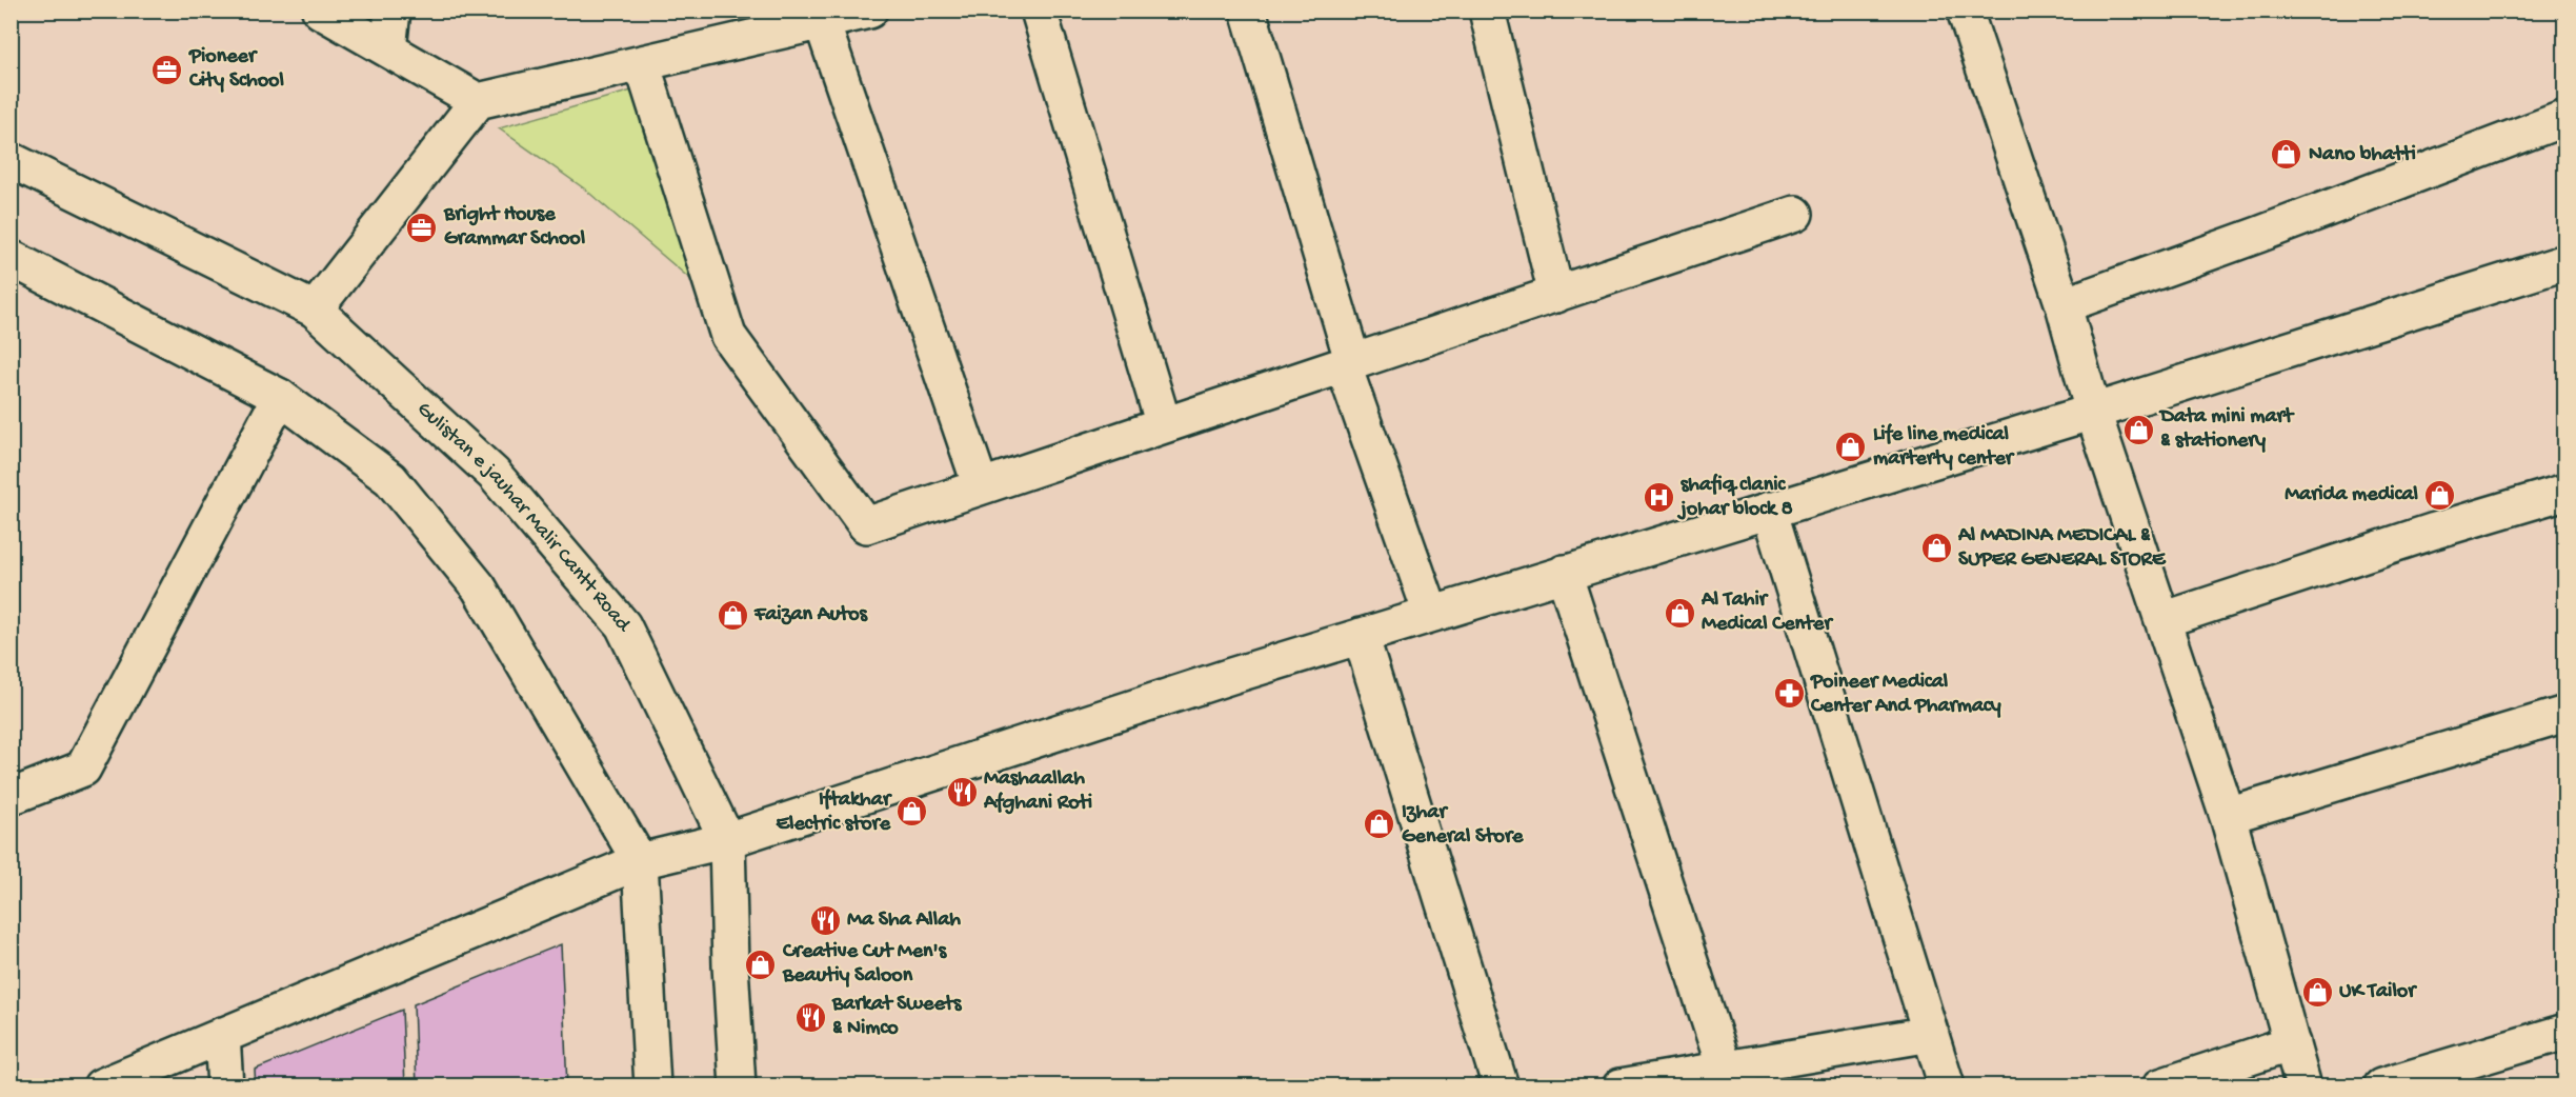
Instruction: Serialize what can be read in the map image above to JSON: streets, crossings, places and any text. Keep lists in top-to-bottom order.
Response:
{
  "streets": {
    "street": ["Gulistan e jauhar Malir Cantt Road"]
  },
  "places": {
    "office": ["Pioneer City School", "Bright House Grammar School"],
    "shop": [
      "Nano bhatti",
      "Data mini mart & stationery",
      "Life line medical marterty center",
      "Marida medical",
      "Al MADINA MEDICAL & SUPER GENERAL STORE",
      "Al Tahir Medical Center",
      "Faizan Autos",
      "Iftakhar Electric store",
      "Izhar General Store",
      "Creative Cut Men's Beautiy Saloon",
      "UK Tailor"
    ],
    "hospital": ["shafiq clanic johar block 8"],
    "pharmacy": ["Poineer Medical Center And Pharmacy"],
    "restaurant": ["Mashaallah Afghani Roti", "Ma Sha Allah", "Barkat Sweets & Nimco"]
  }
}
